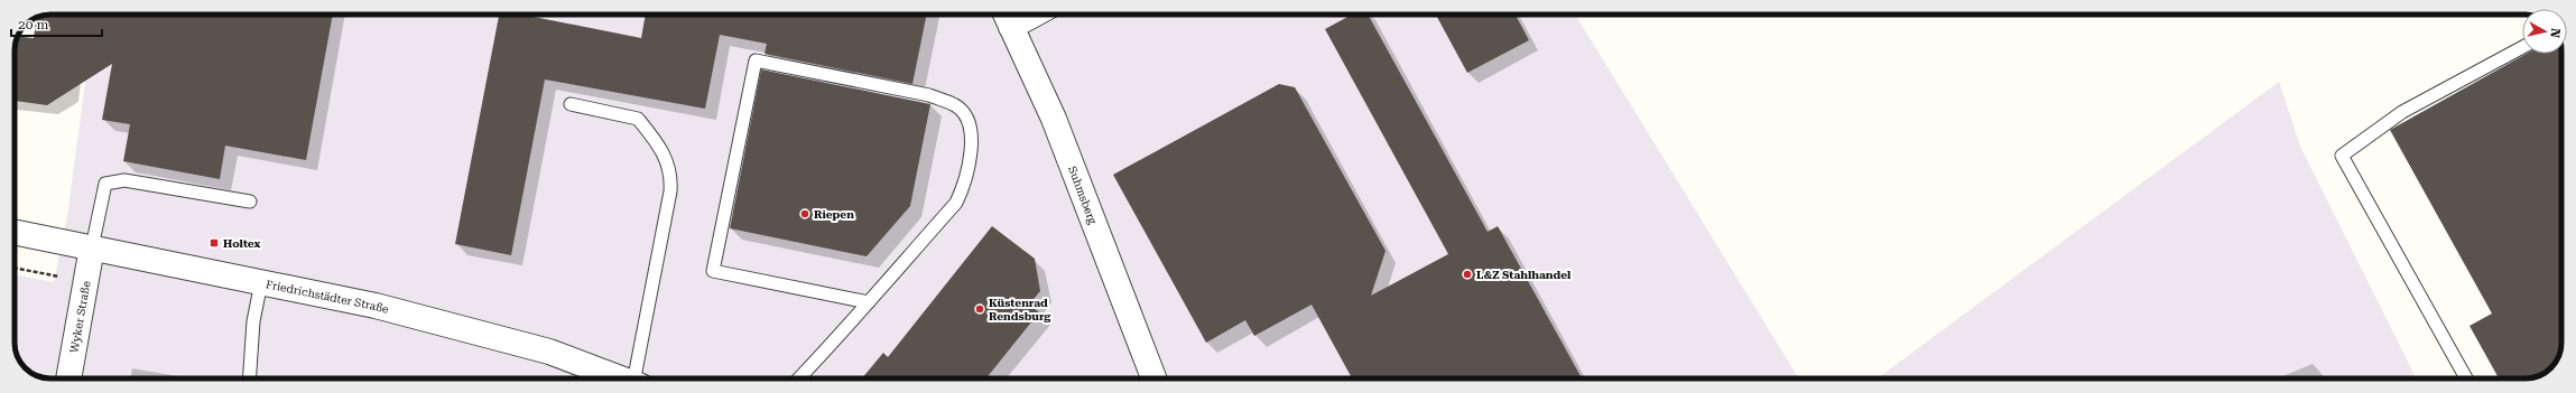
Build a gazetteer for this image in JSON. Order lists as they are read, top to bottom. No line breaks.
{"streets":{"street":["Suhmsberg","Friedrichstädter Straße","Wyker Straße"]},"crossings":[["Friedrichstädter Straße","Wyker Straße"]],"places":{"other":["Riepen","L&Z Stahlhandel","Küstenrad Rendsburg"],"transit":["Holtex"]},"scale_bar":"20 m","north":"right"}
